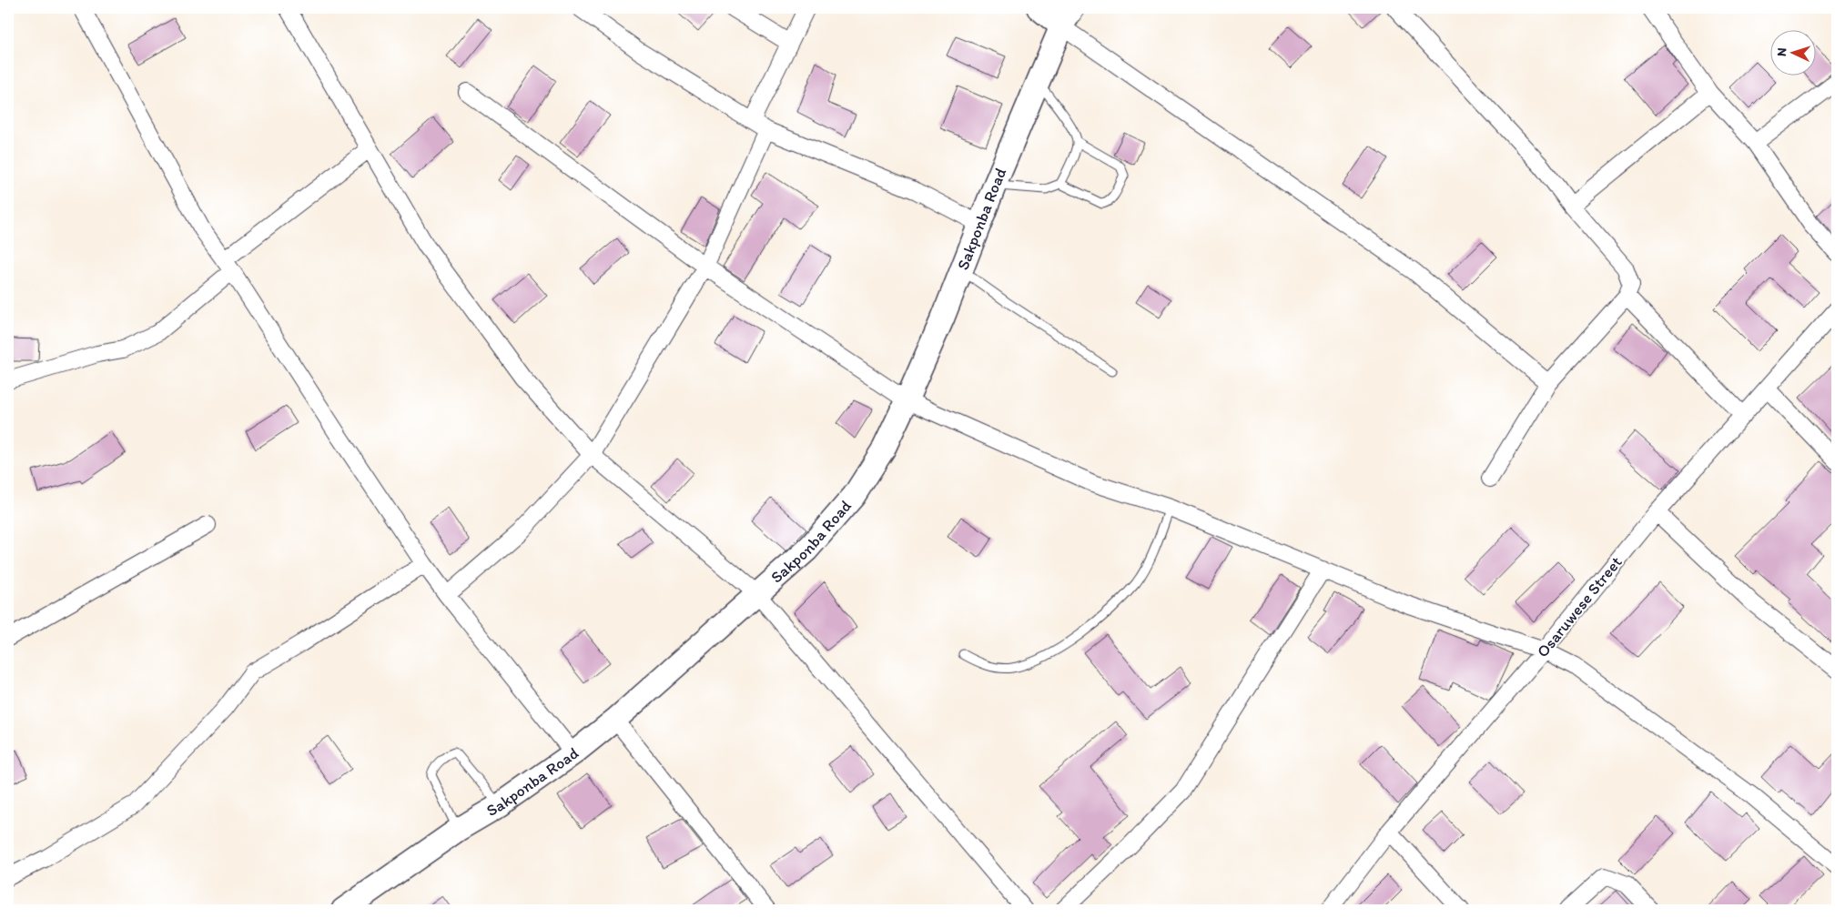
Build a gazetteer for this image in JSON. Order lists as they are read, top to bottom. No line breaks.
{"streets":{"main road":["Sakponba Road"],"street":["Osaruwese Street"]},"north":"left"}
